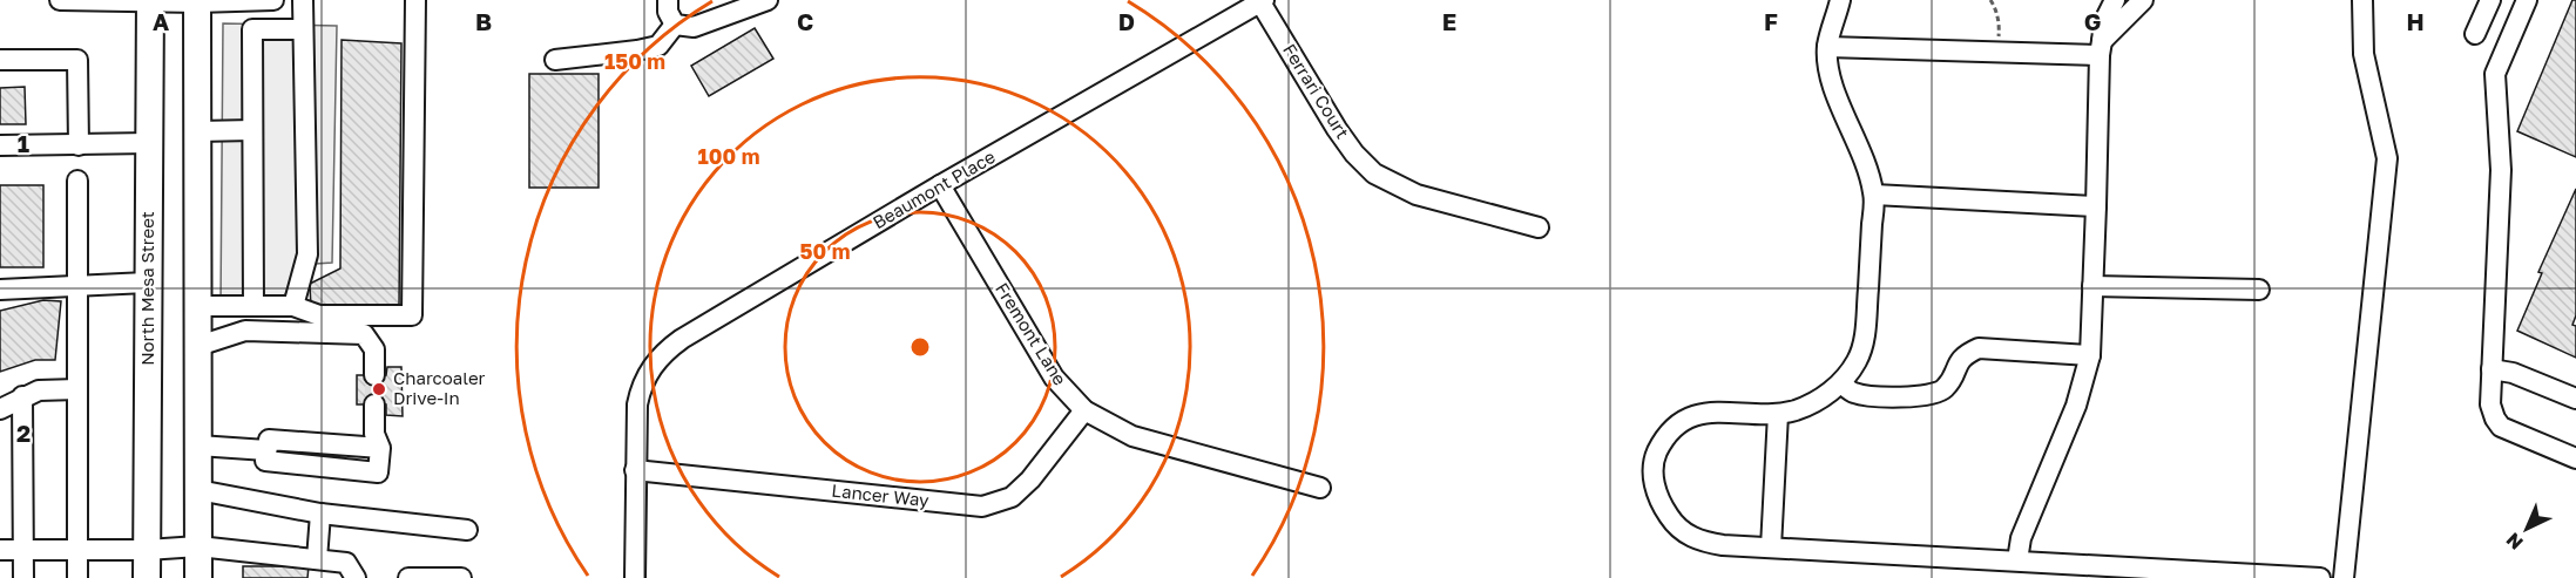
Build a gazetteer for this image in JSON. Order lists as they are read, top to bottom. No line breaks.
{"streets":{"main road":["North Mesa Street"],"street":["Ferrari Court","Beaumont Place","Fremont Lane","Lancer Way"]},"crossings":[["Ferrari Court","Beaumont Place"],["Beaumont Place","Fremont Lane"],["Beaumont Place","Lancer Way"],["Fremont Lane","Lancer Way"]],"places":["Charcoaler Drive-In"],"north":"bottom left","grid":{"columns":["A","B","C","D","E","F","G","H"],"rows":["1","2"]},"rings":["150 m","100 m","50 m"]}
